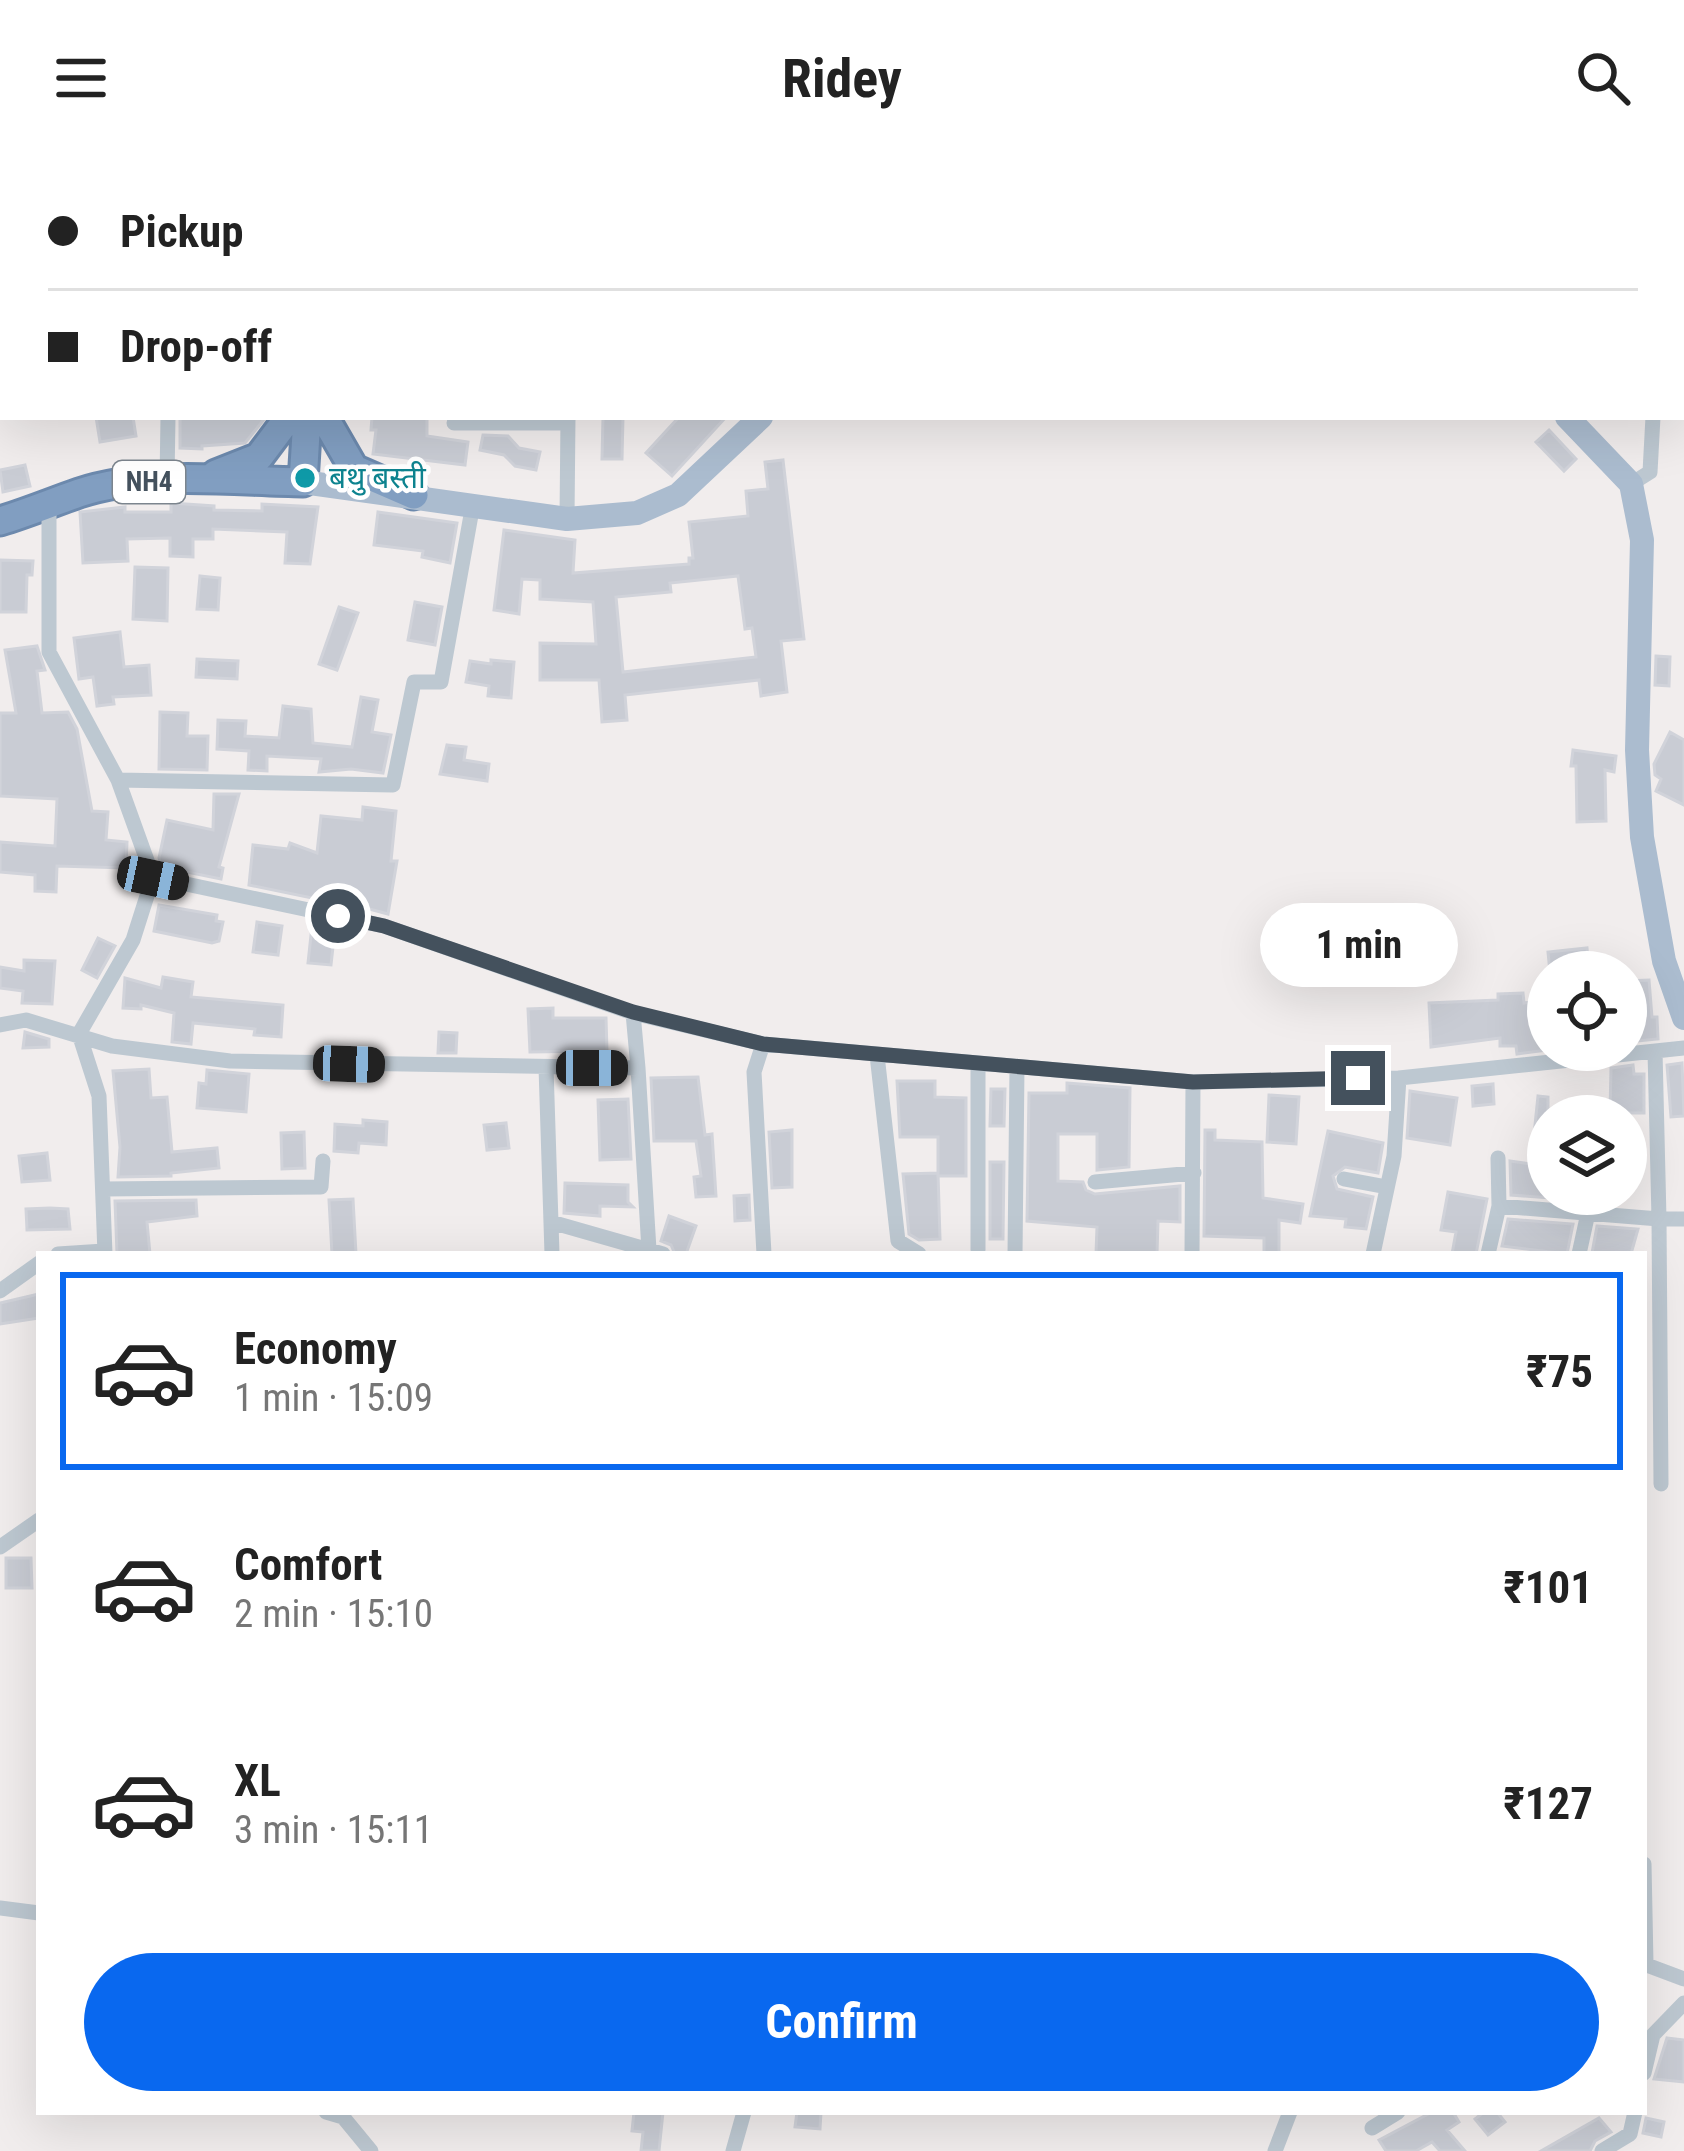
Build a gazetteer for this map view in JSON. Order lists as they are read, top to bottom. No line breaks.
{"streets":{"highway":["NH4"]},"places":["बथु बस्ती"],"page":{"header":"Ridey","banner":["Pickup","Drop-off"],"bubble":"1 min","list":[{"name":"Economy","note":"1 min · 15:09","value":"₹75"},{"name":"Comfort","note":"2 min · 15:10","value":"₹101"},{"name":"XL","note":"3 min · 15:11","value":"₹127"}],"buttons":"Confirm"}}
